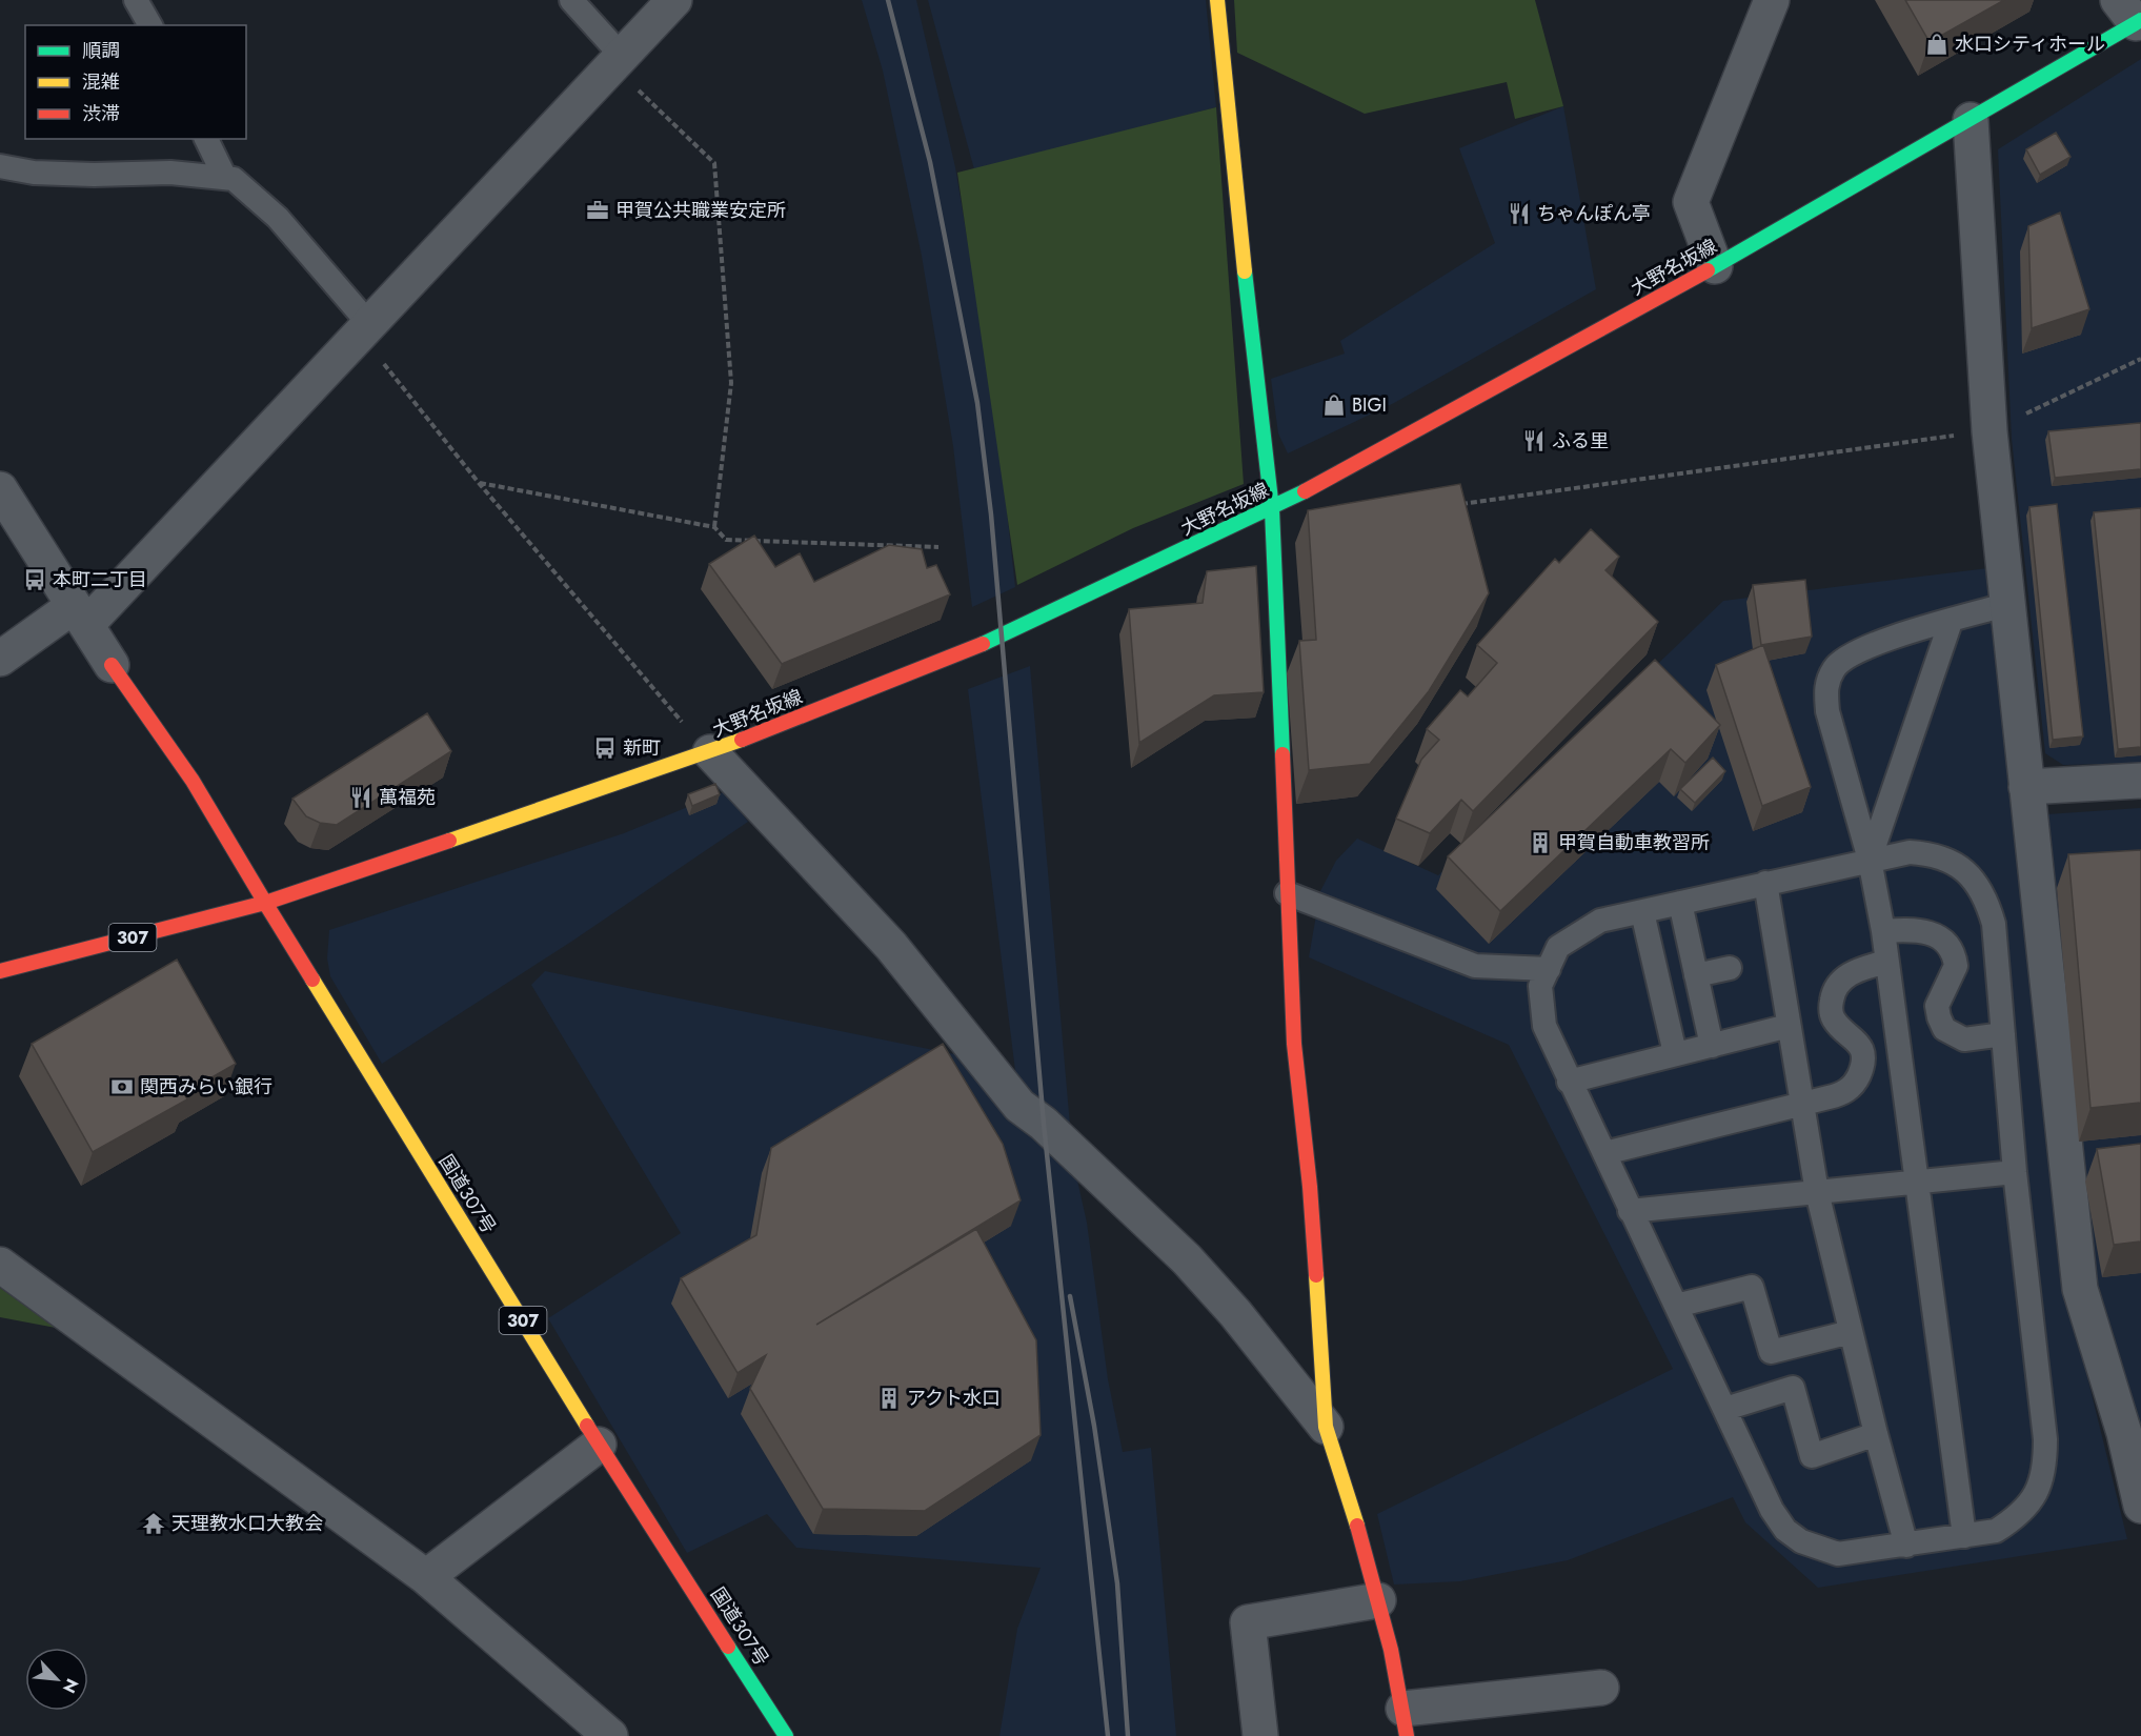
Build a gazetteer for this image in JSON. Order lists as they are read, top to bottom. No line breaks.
{"streets":{"main road":["大野名坂線","307","国道307号"]},"crossings":[["大野名坂線","307"],["大野名坂線","国道307号"],["307","国道307号"]],"places":{"shop":["水口シティホール","BIGI"],"office":["甲賀公共職業安定所"],"restaurant":["ちゃんぽん亭","ふる里","萬福苑"],"bus stop":["本町二丁目","新町"],"building":["甲賀自動車教習所","アクト水口"],"bank":["関西みらい銀行"],"temple":["天理教水口大教会"]},"legend":["順調","混雑","渋滞"],"north":"bottom right"}
